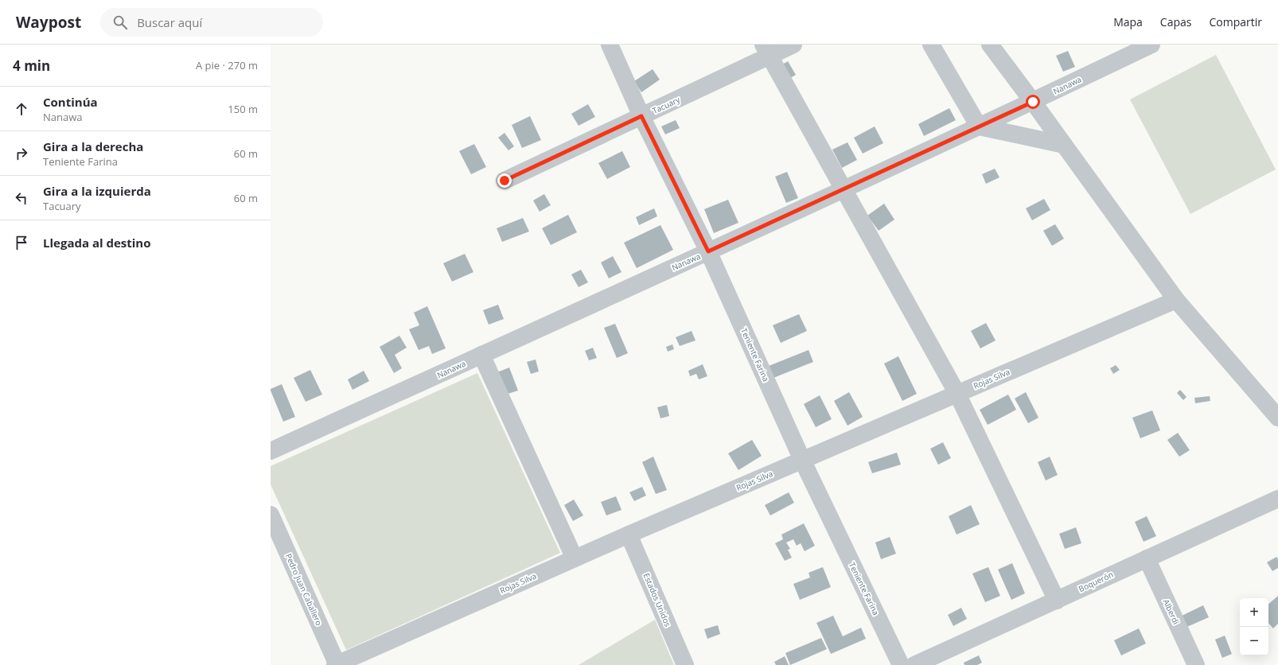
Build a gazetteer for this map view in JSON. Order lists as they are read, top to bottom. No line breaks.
{"streets":{"street":["Nanawa","Tacuary","Teniente Farina","Rojas Silva","Boquerón","Pedro Juan Caballero","Estados Unidos","Alberdi"]},"crossings":[["Nanawa","Teniente Farina"],["Tacuary","Teniente Farina"],["Teniente Farina","Rojas Silva"],["Rojas Silva","Pedro Juan Caballero"],["Rojas Silva","Estados Unidos"],["Boquerón","Alberdi"]],"page":{"header":"Waypost","search":"Buscar aquí","nav":["Mapa","Capas","Compartir"],"heading":["4 min","A pie · 270 m"],"list":[["Continúa","Nanawa","150 m"],["Gira a la derecha","Teniente Farina","60 m"],["Gira a la izquierda","Tacuary","60 m"],"Llegada al destino"],"map_buttons":["+","−"]}}
